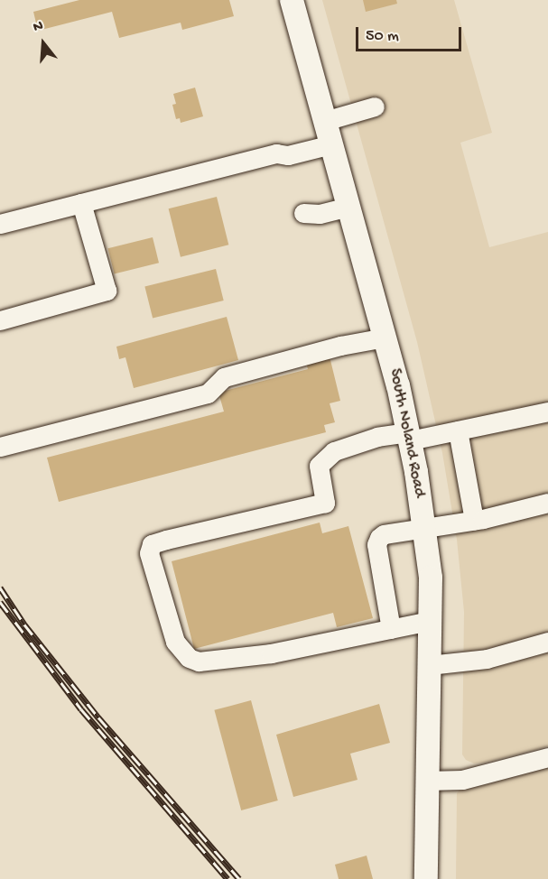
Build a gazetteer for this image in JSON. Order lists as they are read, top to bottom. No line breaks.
{"streets":{"main road":["South Noland Road"]},"scale_bar":"50 m","north":"top"}
